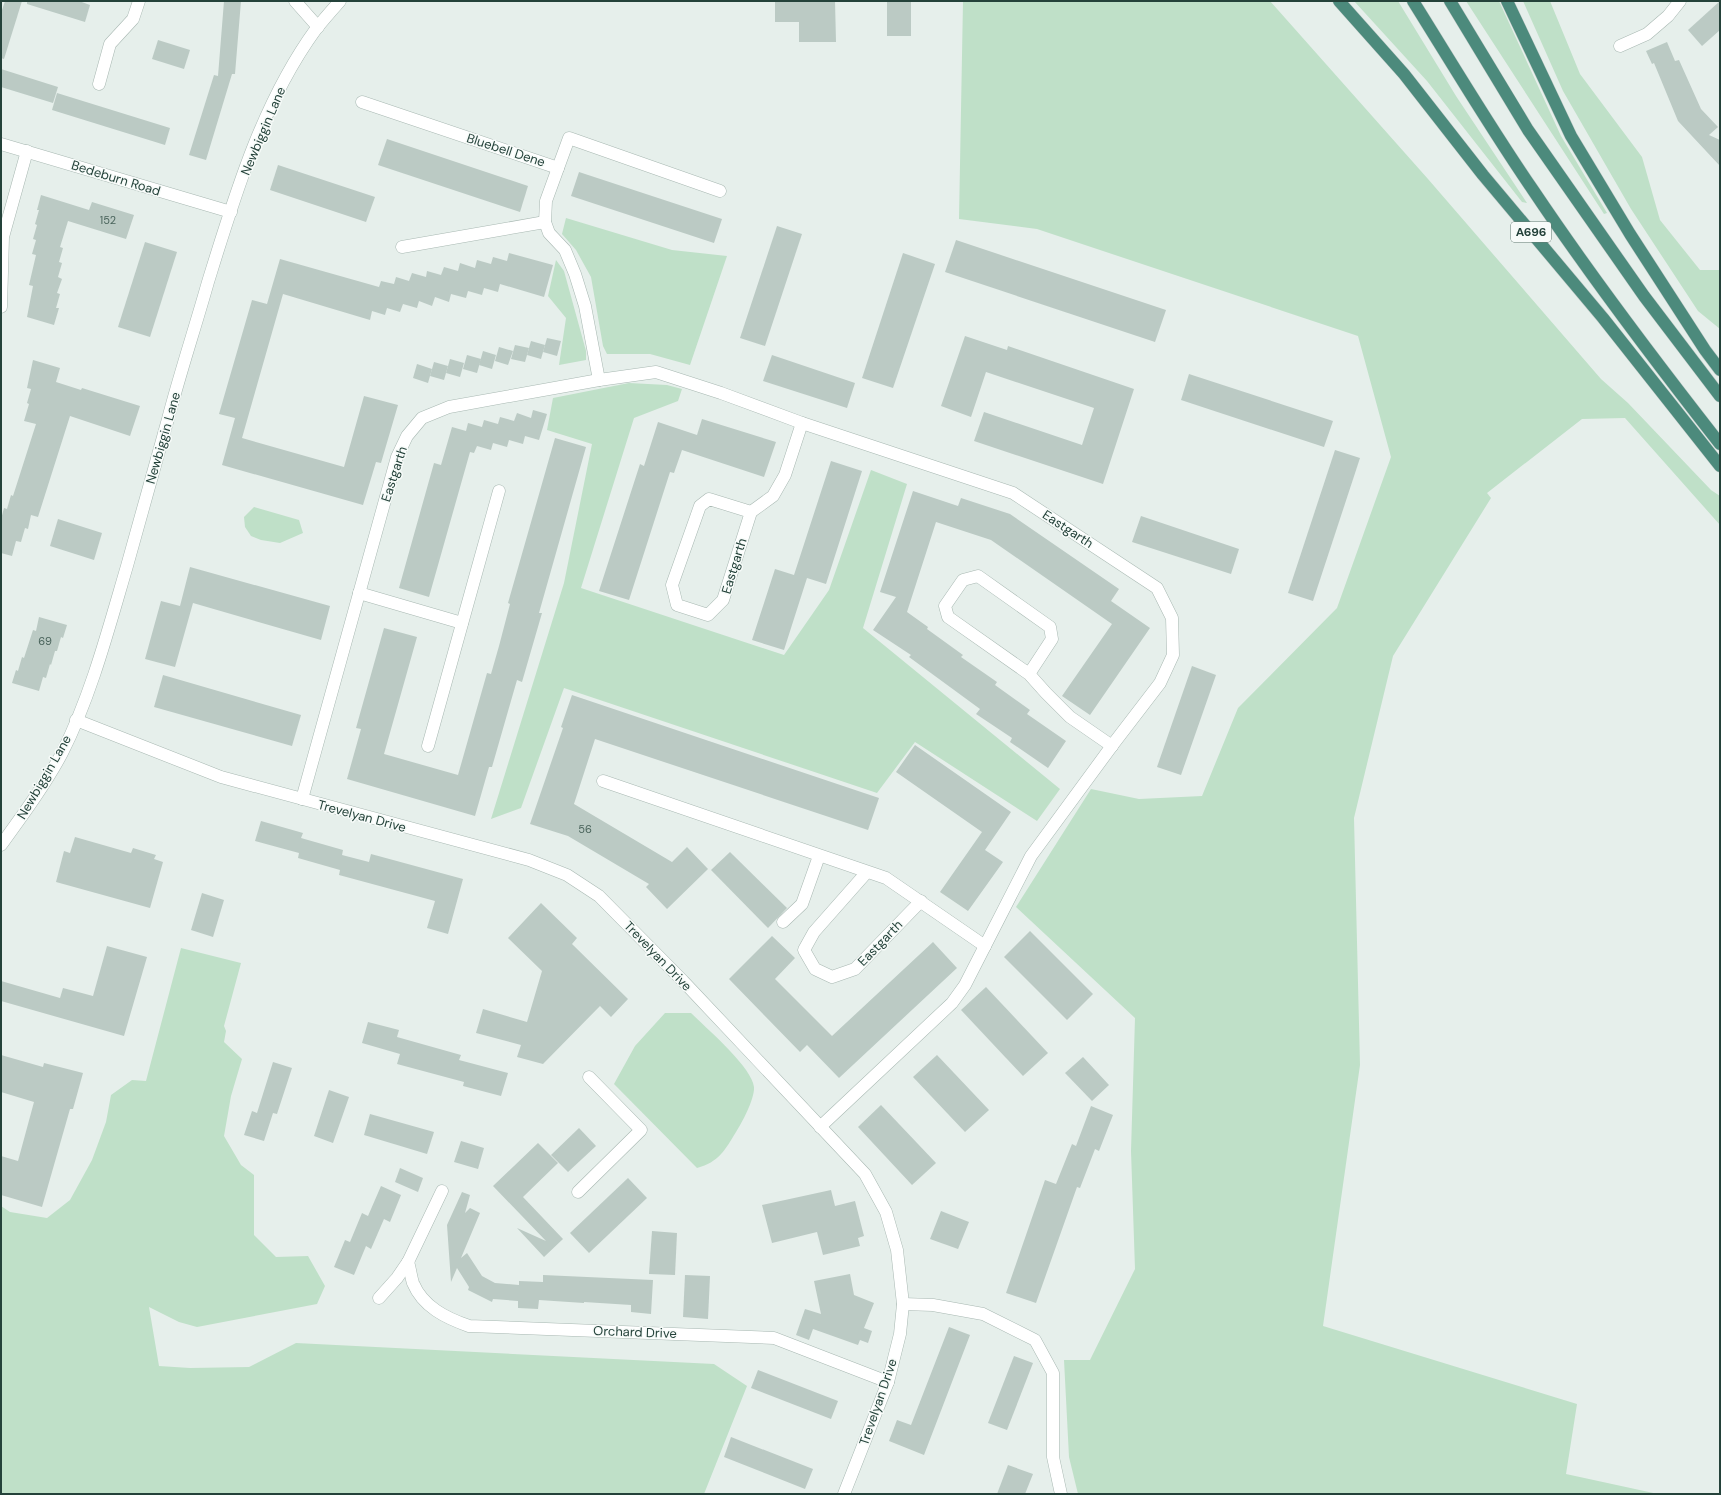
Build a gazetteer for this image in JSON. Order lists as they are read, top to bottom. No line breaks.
{"streets":{"highway":["A696"],"street":["Newbiggin Lane","Bluebell Dene","Bedeburn Road","Eastgarth","Trevelyan Drive","Orchard Drive"]},"crossings":[["Newbiggin Lane","Bedeburn Road"],["Newbiggin Lane","Trevelyan Drive"],["Eastgarth","Trevelyan Drive"],["Trevelyan Drive","Orchard Drive"]],"house_numbers":["152","69","56"]}
